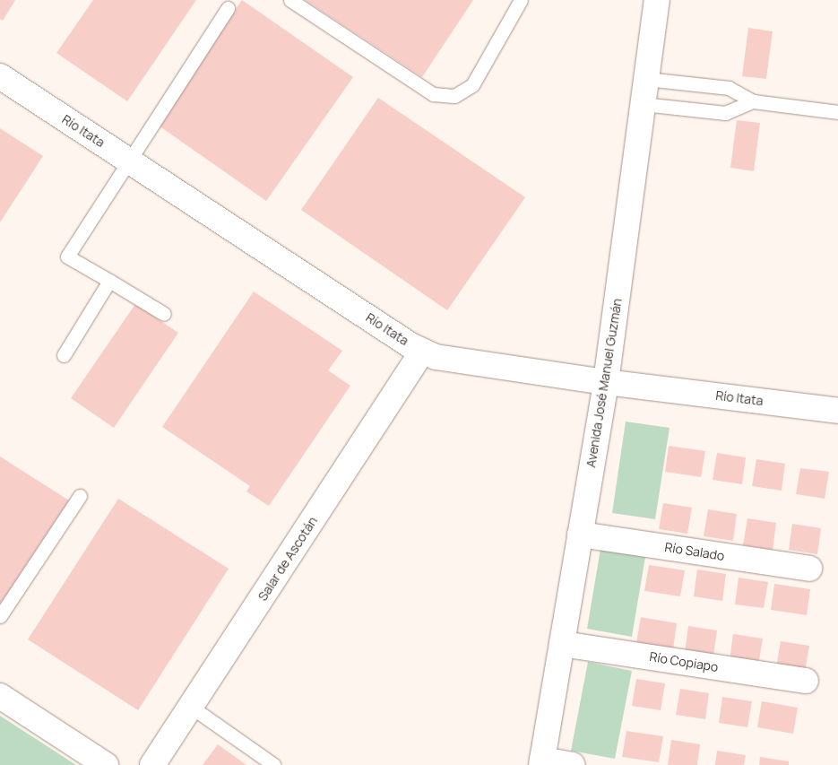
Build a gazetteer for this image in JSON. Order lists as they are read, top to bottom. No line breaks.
{"streets":{"street":["Río Itata","Avenida José Manuel Guzmán","Río Salado","Salar de Ascotán","Río Copiapo"]},"crossings":[["Río Itata","Avenida José Manuel Guzmán"],["Río Itata","Salar de Ascotán"],["Avenida José Manuel Guzmán","Río Salado"],["Avenida José Manuel Guzmán","Río Copiapo"]]}
